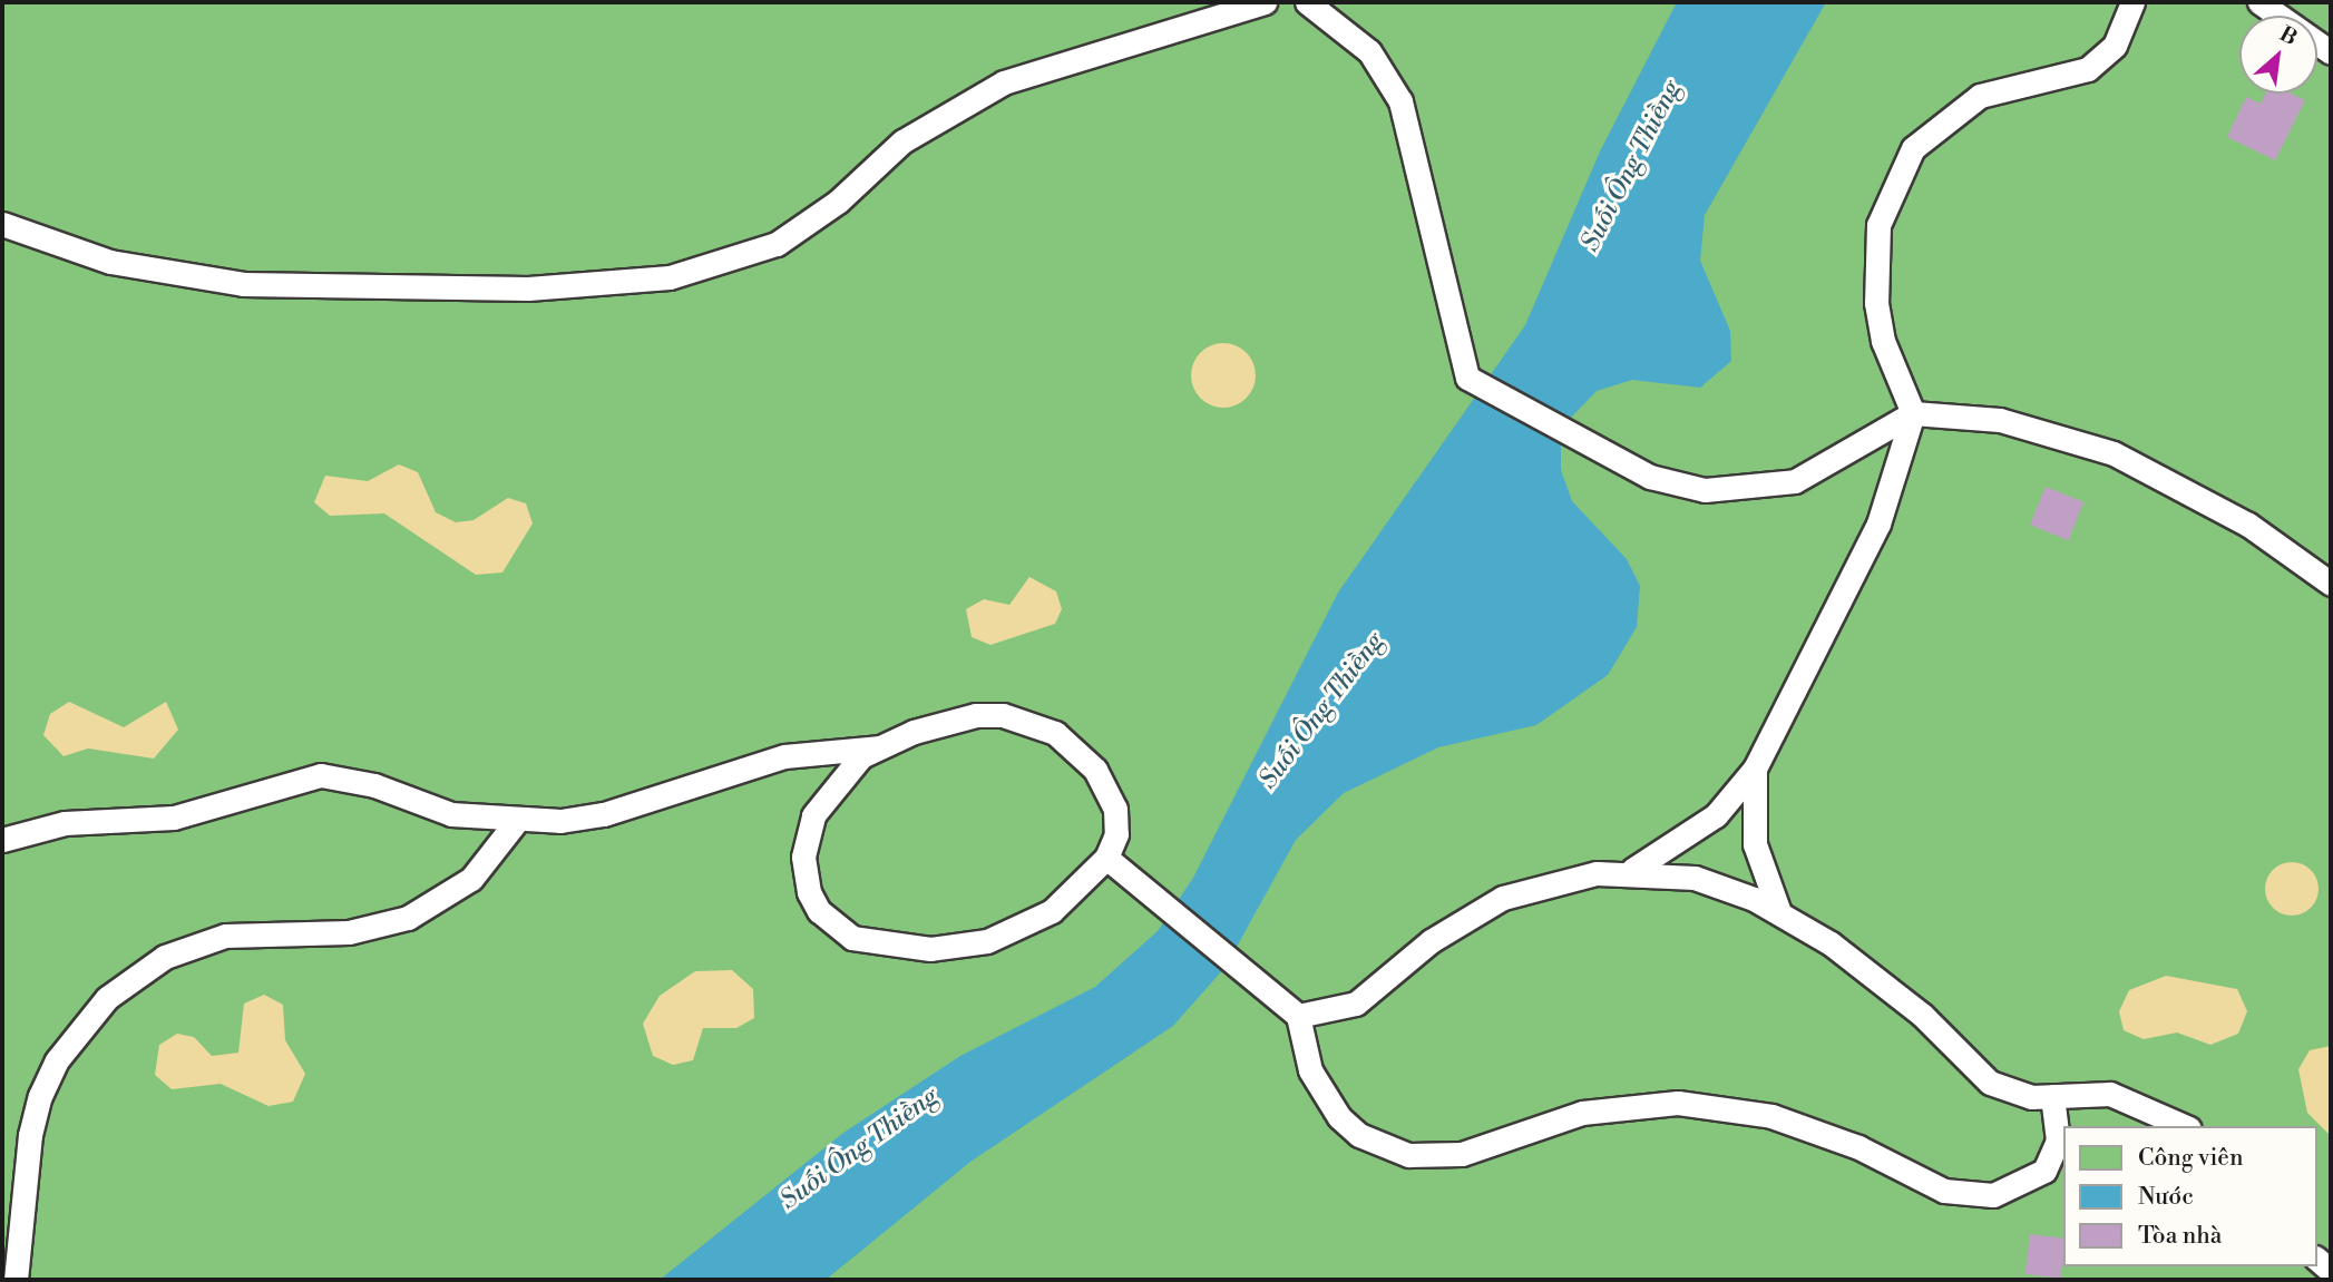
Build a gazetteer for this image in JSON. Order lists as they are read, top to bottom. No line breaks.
{"water":["Suối Ông Thiềng"],"legend":["Công viên","Nước","Tòa nhà"],"north":"top right"}
